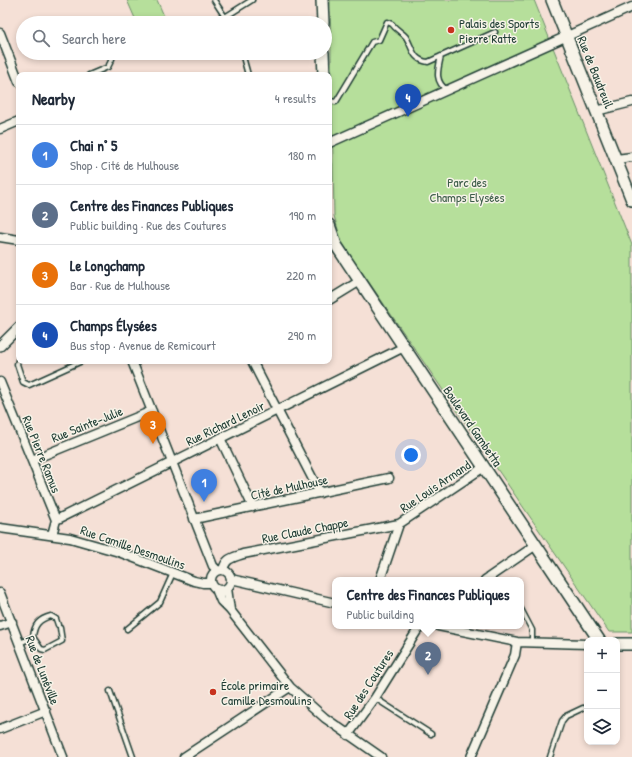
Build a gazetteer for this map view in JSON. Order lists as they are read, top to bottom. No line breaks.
{"streets":{"main road":["Rue de Baudreuil","Boulevard Gambetta"],"street":["Rue Richard Lenoir","Rue Sainte-Julie","Rue Pierre Ramus","Rue Louis Armand","Cité de Mulhouse","Rue Claude Chappe","Rue Camille Desmoulins","Rue de Lunéville","Rue des Coutures"]},"crossings":[["Rue Richard Lenoir","Boulevard Gambetta"],["Rue Richard Lenoir","Rue Pierre Ramus"],["Rue Sainte-Julie","Rue Pierre Ramus"],["Boulevard Gambetta","Rue Louis Armand"],["Rue Louis Armand","Rue Claude Chappe"],["Rue Claude Chappe","Rue Camille Desmoulins"]],"parks":["Parc des Champs Elysées"],"places":["Palais des Sports Pierre Ratte","École primaire Camille Desmoulins"],"page":{"search":"Search here","heading":["Nearby","4 results"],"pins":["4","3","1","2"],"list":[{"mark":"1","name":"Chai n° 5","note":"Shop · Cité de Mulhouse","value":"180 m"},{"mark":"2","name":"Centre des Finances Publiques","note":"Public building · Rue des Coutures","value":"190 m"},{"mark":"3","name":"Le Longchamp","note":"Bar · Rue de Mulhouse","value":"220 m"},{"mark":"4","name":"Champs Élysées","note":"Bus stop · Avenue de Remicourt","value":"290 m"}],"popup":["Centre des Finances Publiques","Public building"],"map_buttons":["+","−"]}}
